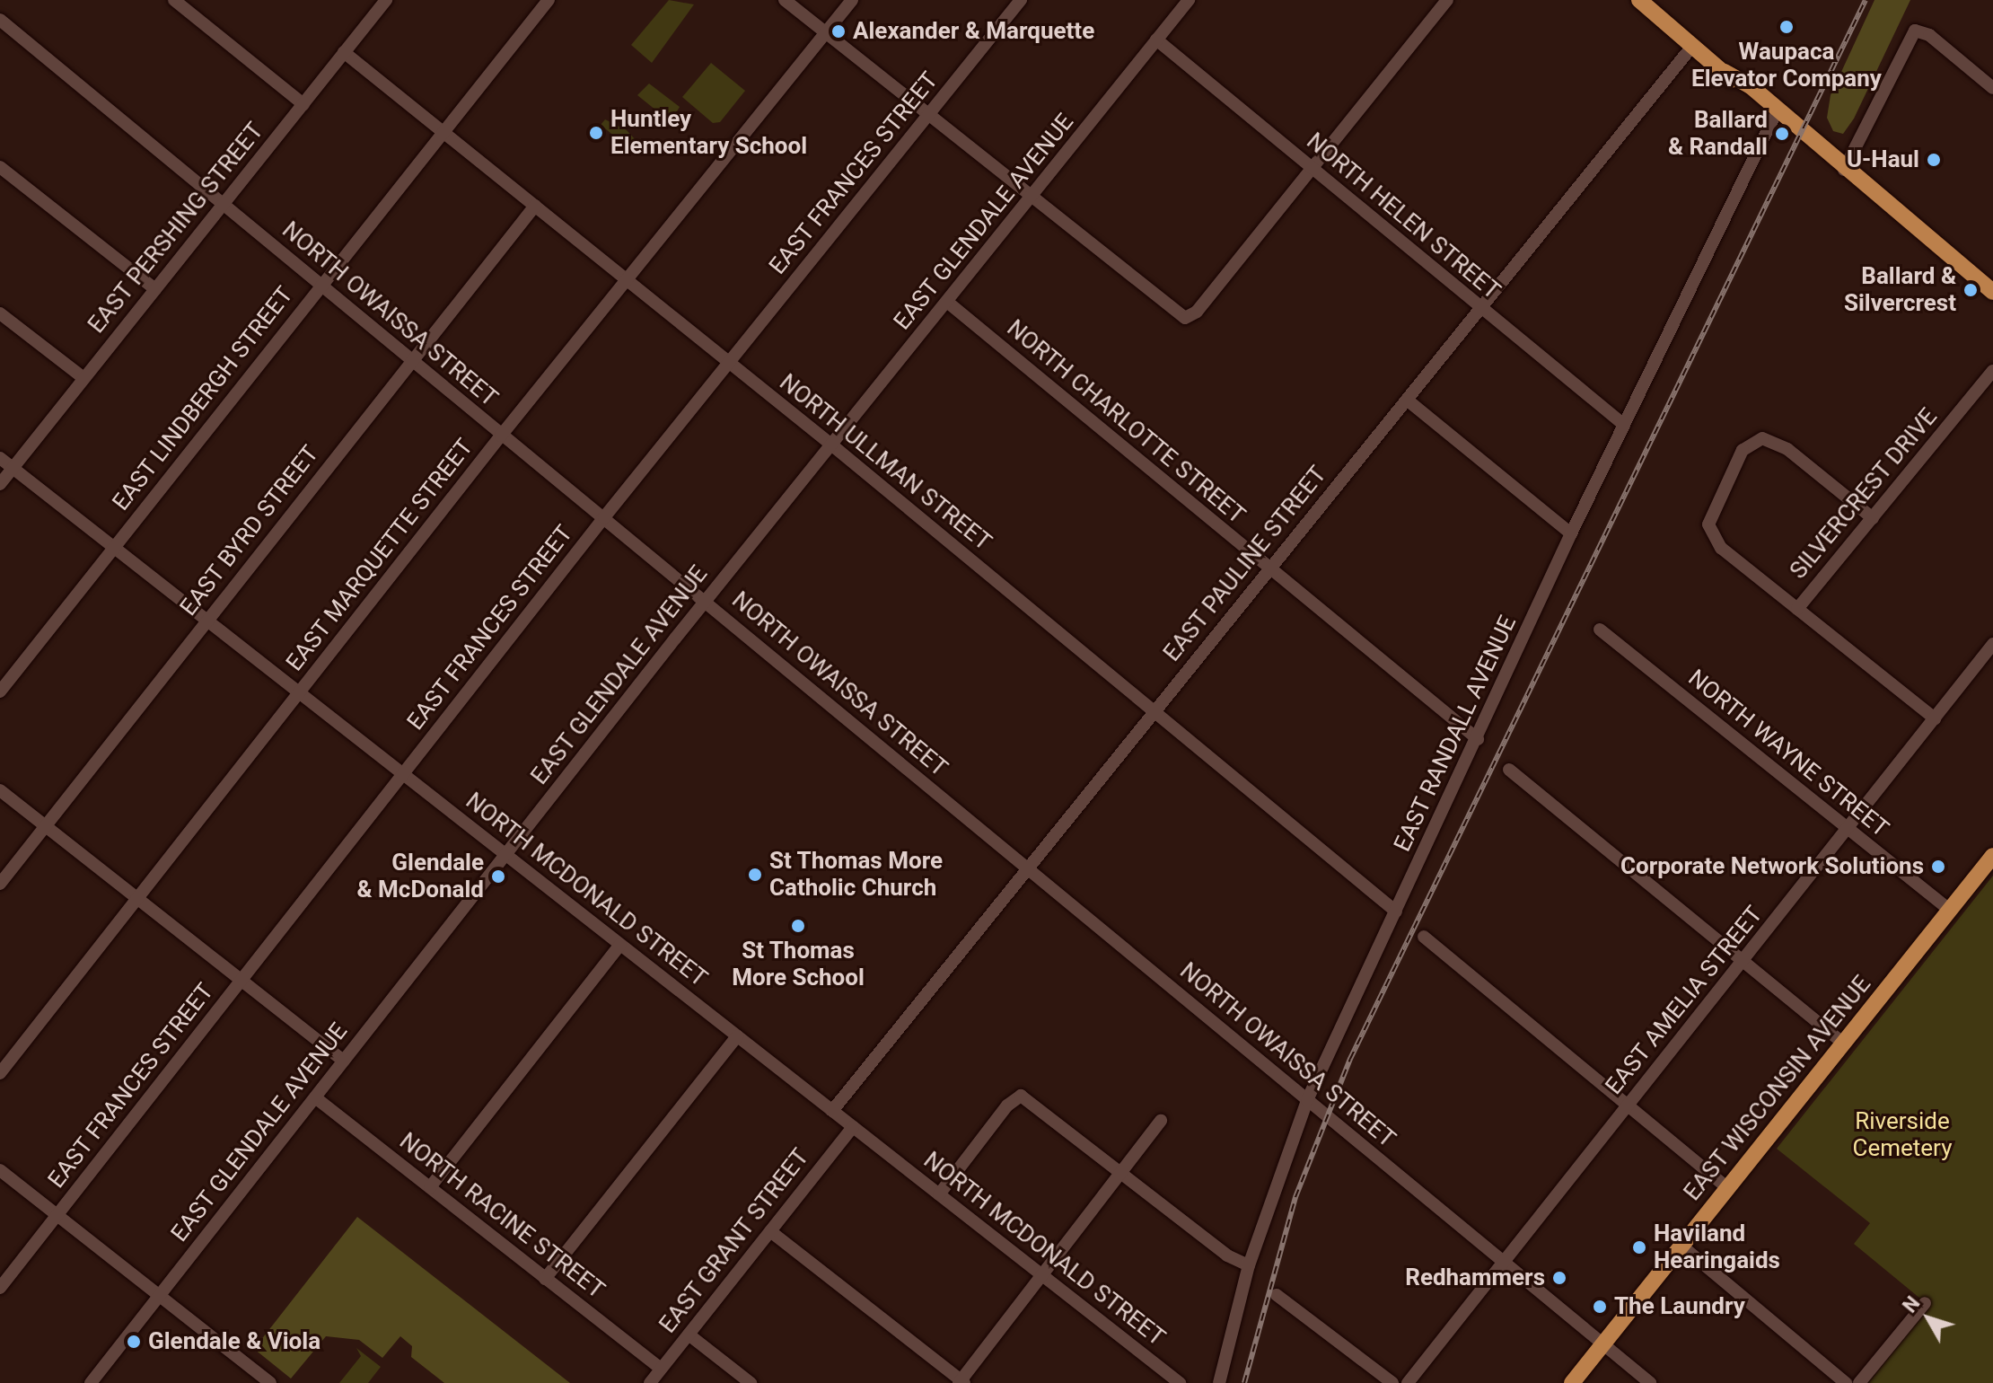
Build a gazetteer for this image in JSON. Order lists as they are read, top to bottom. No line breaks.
{"streets":{"main road":["EAST WISCONSIN AVENUE"],"street":["EAST FRANCES STREET","NORTH HELEN STREET","EAST GLENDALE AVENUE","EAST PERSHING STREET","NORTH OWAISSA STREET","EAST LINDBERGH STREET","NORTH CHARLOTTE STREET","NORTH ULLMAN STREET","SILVERCREST DRIVE","EAST BYRD STREET","EAST MARQUETTE STREET","EAST PAULINE STREET","EAST RANDALL AVENUE","NORTH WAYNE STREET","NORTH MCDONALD STREET","EAST AMELIA STREET","NORTH RACINE STREET","EAST GRANT STREET"]},"crossings":[["EAST FRANCES STREET","NORTH OWAISSA STREET"],["EAST FRANCES STREET","NORTH ULLMAN STREET"],["EAST FRANCES STREET","NORTH MCDONALD STREET"],["NORTH HELEN STREET","EAST GLENDALE AVENUE"],["NORTH HELEN STREET","EAST PAULINE STREET"],["NORTH HELEN STREET","EAST RANDALL AVENUE"],["EAST GLENDALE AVENUE","NORTH OWAISSA STREET"],["EAST GLENDALE AVENUE","NORTH CHARLOTTE STREET"],["EAST GLENDALE AVENUE","NORTH ULLMAN STREET"],["EAST GLENDALE AVENUE","NORTH MCDONALD STREET"],["EAST GLENDALE AVENUE","NORTH RACINE STREET"],["EAST PERSHING STREET","NORTH OWAISSA STREET"],["EAST PERSHING STREET","NORTH ULLMAN STREET"],["EAST PERSHING STREET","NORTH MCDONALD STREET"],["NORTH OWAISSA STREET","EAST LINDBERGH STREET"],["NORTH OWAISSA STREET","EAST BYRD STREET"],["NORTH OWAISSA STREET","EAST MARQUETTE STREET"],["NORTH OWAISSA STREET","EAST PAULINE STREET"],["NORTH OWAISSA STREET","EAST RANDALL AVENUE"],["NORTH OWAISSA STREET","EAST AMELIA STREET"],["NORTH OWAISSA STREET","EAST WISCONSIN AVENUE"],["EAST LINDBERGH STREET","NORTH ULLMAN STREET"],["EAST LINDBERGH STREET","NORTH MCDONALD STREET"],["NORTH CHARLOTTE STREET","EAST PAULINE STREET"],["NORTH CHARLOTTE STREET","EAST RANDALL AVENUE"],["NORTH ULLMAN STREET","EAST BYRD STREET"],["NORTH ULLMAN STREET","EAST MARQUETTE STREET"],["NORTH ULLMAN STREET","EAST PAULINE STREET"],["NORTH ULLMAN STREET","EAST RANDALL AVENUE"],["SILVERCREST DRIVE","EAST AMELIA STREET"],["EAST BYRD STREET","NORTH MCDONALD STREET"],["EAST MARQUETTE STREET","NORTH MCDONALD STREET"],["EAST PAULINE STREET","NORTH MCDONALD STREET"],["NORTH WAYNE STREET","EAST AMELIA STREET"],["NORTH WAYNE STREET","EAST WISCONSIN AVENUE"],["NORTH MCDONALD STREET","EAST GRANT STREET"],["NORTH RACINE STREET","EAST GRANT STREET"]],"parks":["Riverside Cemetery"],"places":["Waupaca Elevator Company","Alexander & Marquette","Huntley Elementary School","Ballard & Randall","U-Haul","Ballard & Silvercrest","Corporate Network Solutions","St Thomas More Catholic Church","Glendale & McDonald","St Thomas More School","Haviland Hearingaids","Redhammers","The Laundry","Glendale & Viola"],"north":"top left"}
